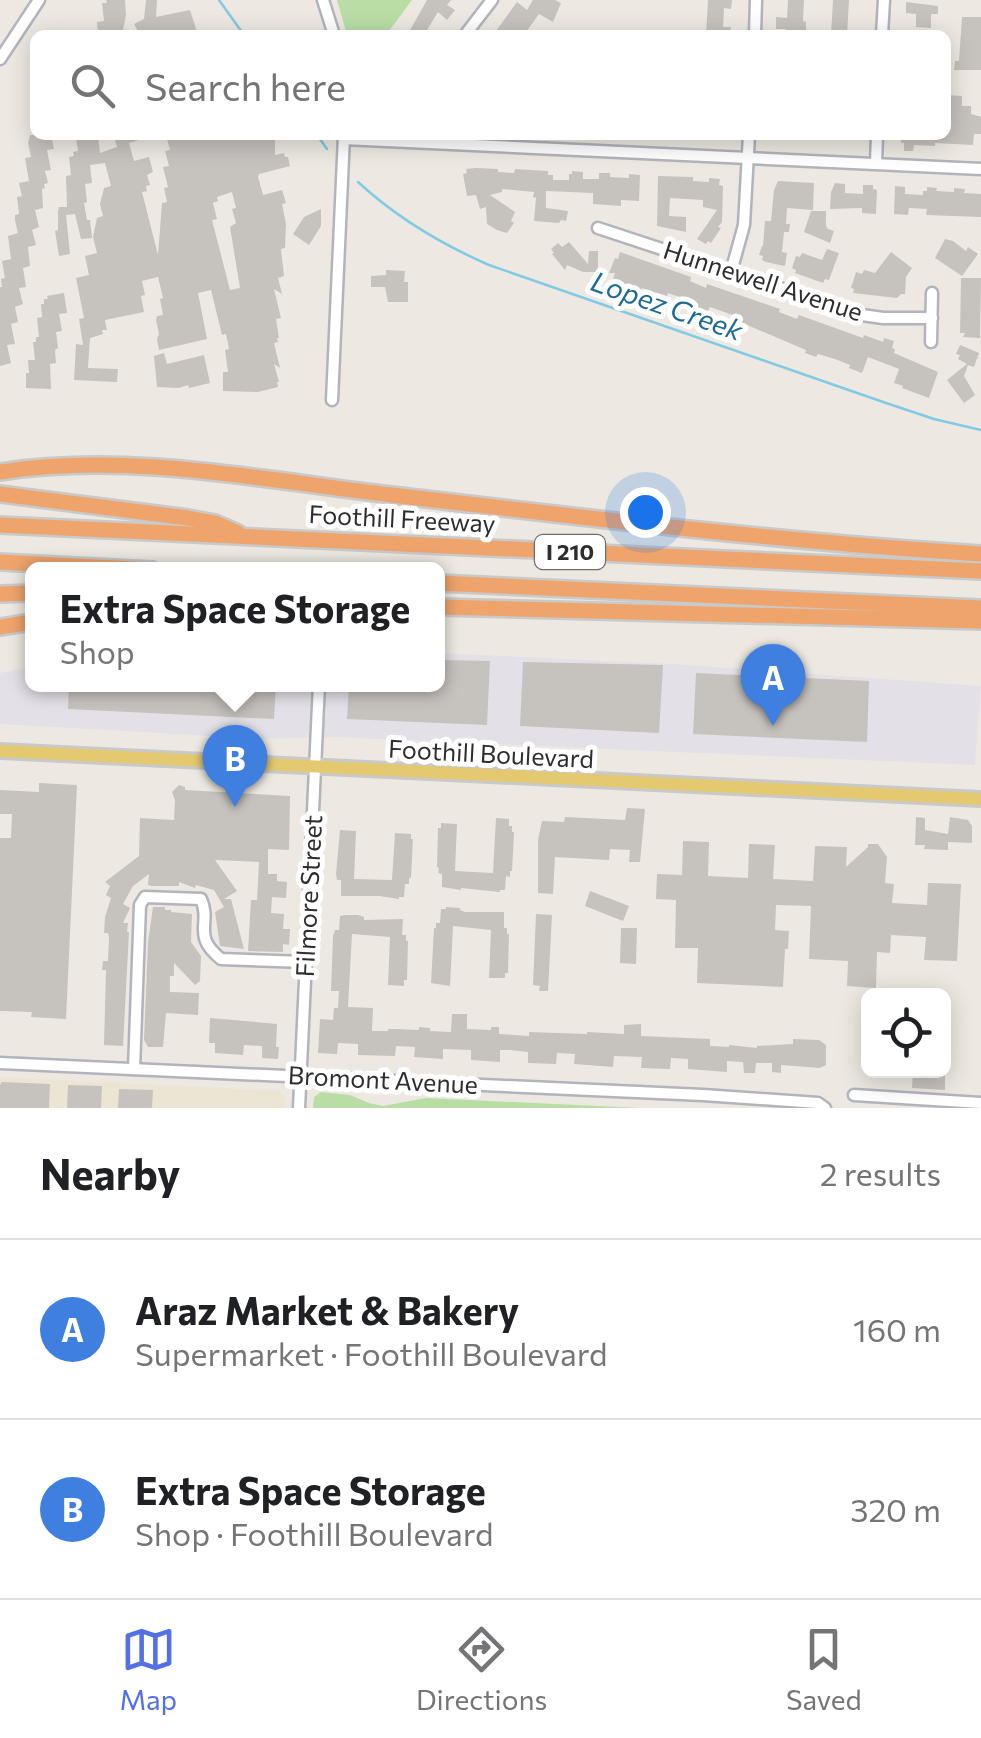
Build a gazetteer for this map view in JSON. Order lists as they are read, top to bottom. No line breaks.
{"streets":{"highway":["Foothill Freeway","I 210"],"main road":["Foothill Boulevard"],"street":["Hunnewell Avenue","Filmore Street","Bromont Avenue"]},"crossings":[["Foothill Boulevard","Filmore Street"],["Filmore Street","Bromont Avenue"]],"water":["Lopez Creek"],"page":{"search":"Search here","popup":["Extra Space Storage","Shop"],"pins":["A","B"],"heading":["Nearby","2 results"],"list":[{"mark":"A","name":"Araz Market & Bakery","note":"Supermarket · Foothill Boulevard","value":"160 m"},{"mark":"B","name":"Extra Space Storage","note":"Shop · Foothill Boulevard","value":"320 m"}],"nav":["Map","Directions","Saved"]}}
